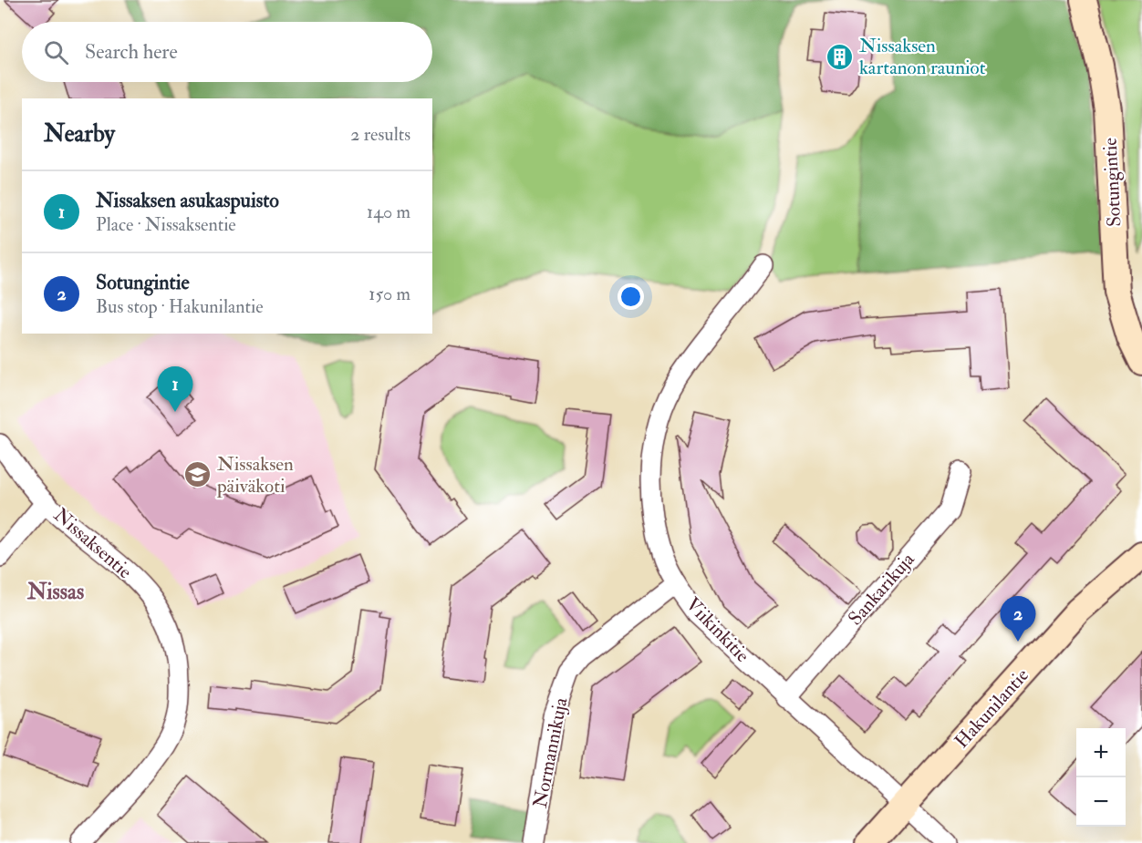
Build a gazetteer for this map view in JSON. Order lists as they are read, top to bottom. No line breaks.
{"streets":{"street":["Sotungintie","Nissaksentie","Sankarikuja","Viikinkitie","Hakunilantie","Normannikuja"]},"crossings":[["Sankarikuja","Viikinkitie"],["Viikinkitie","Hakunilantie"],["Viikinkitie","Normannikuja"]],"districts":["Nissas"],"places":{"building":["Nissaksen kartanon rauniot"],"school or university":["Nissaksen päiväkoti"]},"page":{"search":"Search here","heading":["Nearby","2 results"],"list":[{"mark":"1","name":"Nissaksen asukaspuisto","note":"Place · Nissaksentie","value":"140 m"},{"mark":"2","name":"Sotungintie","note":"Bus stop · Hakunilantie","value":"150 m"}],"pins":["1","2"],"map_buttons":["+","−"]}}
